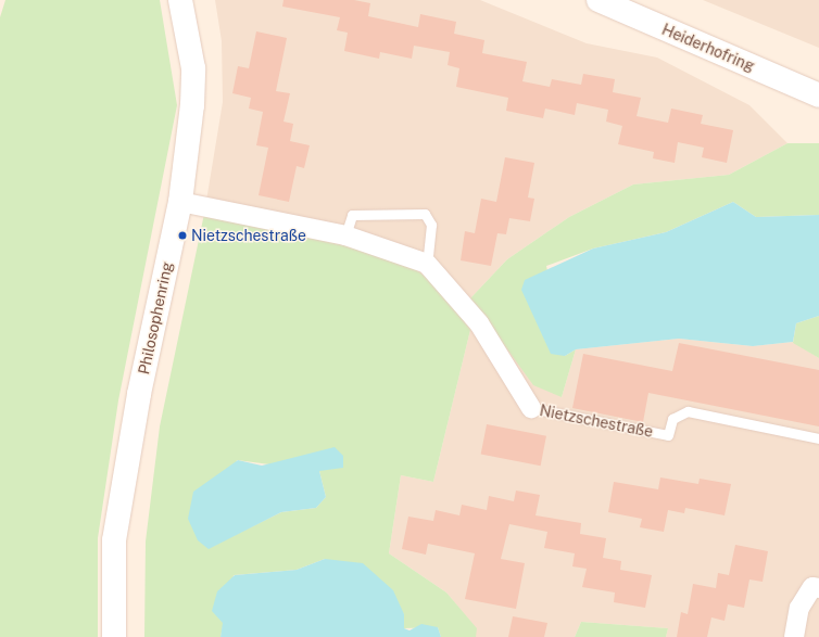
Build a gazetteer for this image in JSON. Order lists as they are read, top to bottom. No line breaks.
{"streets":{"street":["Heiderhofring","Philosophenring","Nietzschestraße"]},"crossings":[["Philosophenring","Nietzschestraße"]],"places":["Nietzschestraße"]}
